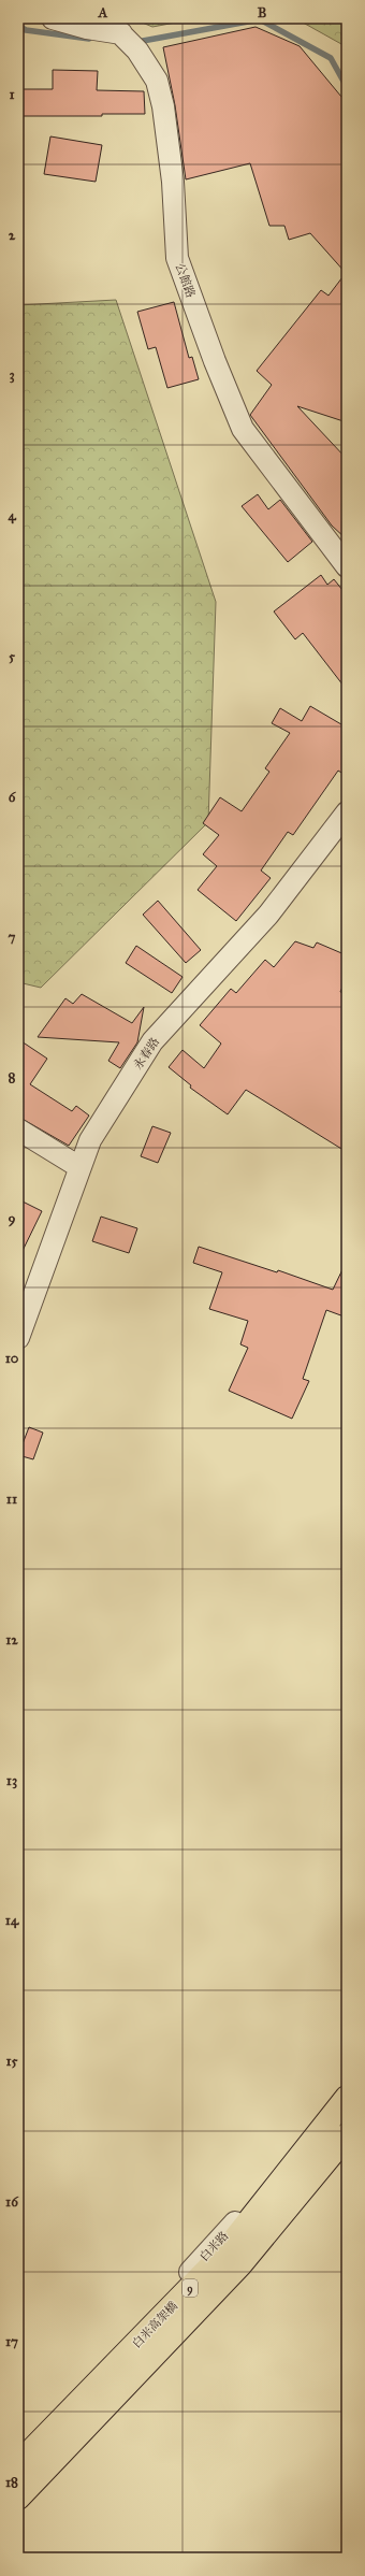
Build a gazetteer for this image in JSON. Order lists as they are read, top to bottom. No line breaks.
{"streets":{"main road":["9","白米高架橋"],"street":["公館路","永春路","白米路"]},"grid":{"columns":["A","B"],"rows":["1","2","3","4","5","6","7","8","9","10","11","12","13","14","15","16","17","18"]}}
